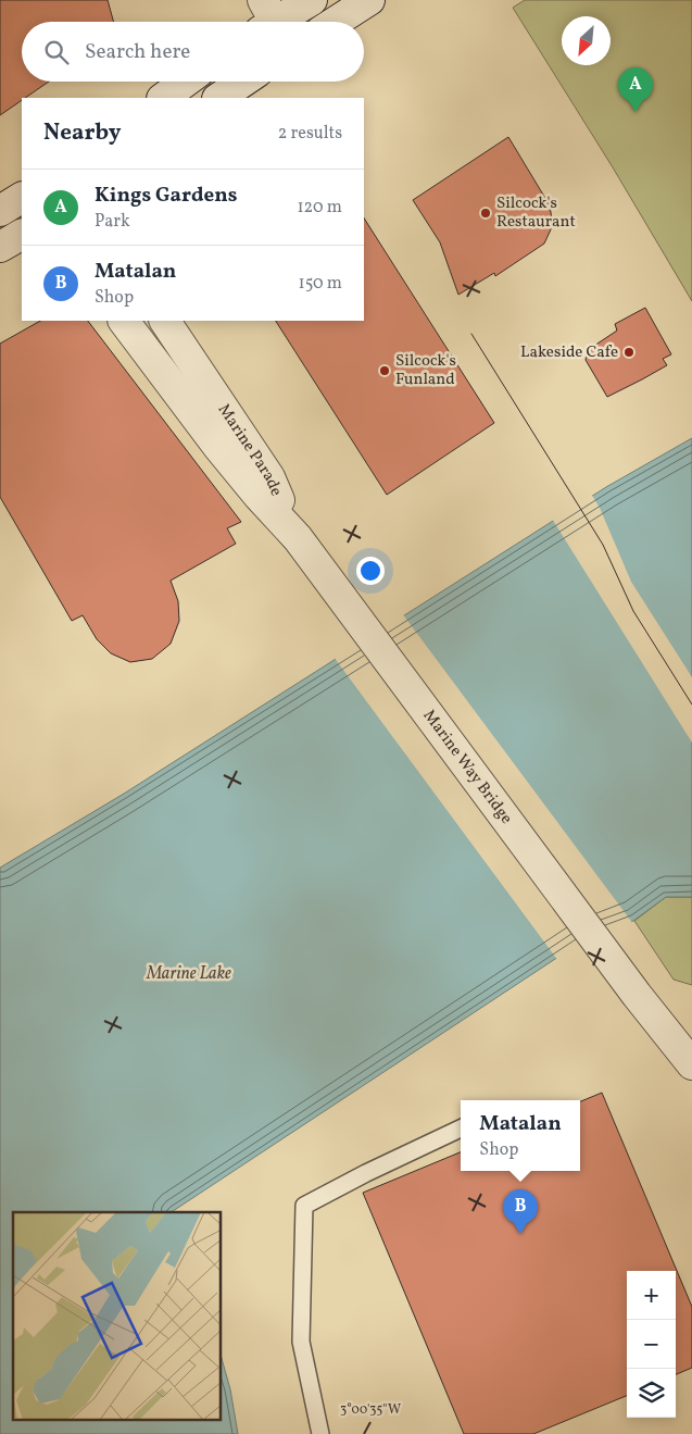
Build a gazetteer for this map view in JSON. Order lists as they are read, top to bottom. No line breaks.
{"streets":{"street":["Marine Parade","Marine Way Bridge"]},"crossings":[["Marine Parade","Marine Way Bridge"]],"water":["Marine Lake"],"places":["Silcock's Restaurant","Lakeside Cafe","Silcock's Funland"],"north":"bottom left","page":{"search":"Search here","pins":["A","B"],"heading":["Nearby","2 results"],"list":[{"mark":"A","name":"Kings Gardens","note":"Park","value":"120 m"},{"mark":"B","name":"Matalan","note":"Shop","value":"150 m"}],"popup":["Matalan","Shop"],"map_buttons":["+","−"]},"coordinates":["3°00'35\"W"]}
